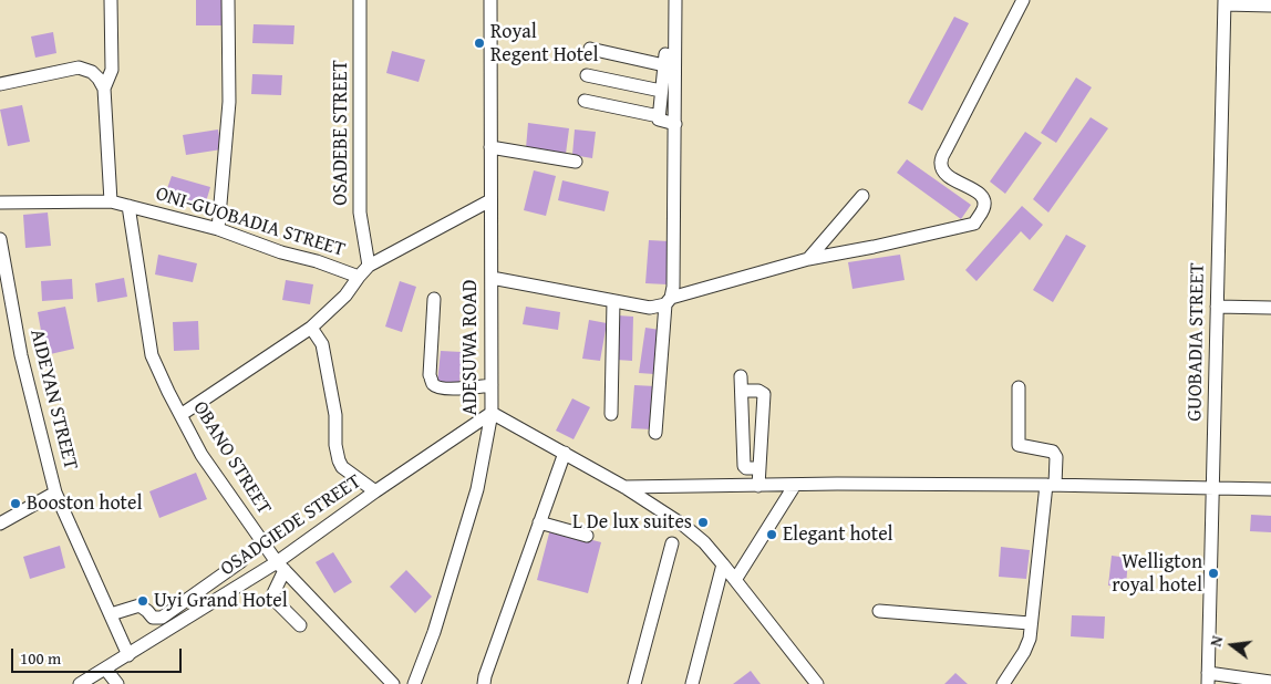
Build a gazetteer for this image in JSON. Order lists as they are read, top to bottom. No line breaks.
{"streets":{"street":["OSADEBE STREET","ONI-GUOBADIA STREET","GUOBADIA STREET","ADESUWA ROAD","AIDEYAN STREET","OBANO STREET","OSADGIEDE STREET"]},"crossings":[["OSADEBE STREET","ONI-GUOBADIA STREET"],["ONI-GUOBADIA STREET","ADESUWA ROAD"],["ONI-GUOBADIA STREET","OBANO STREET"],["ADESUWA ROAD","OSADGIEDE STREET"],["AIDEYAN STREET","OSADGIEDE STREET"],["OBANO STREET","OSADGIEDE STREET"]],"places":["Royal Regent Hotel","Booston hotel","L De lux suites","Elegant hotel","Welligton royal hotel","Uyi Grand Hotel"],"scale_bar":"100 m","north":"left"}
